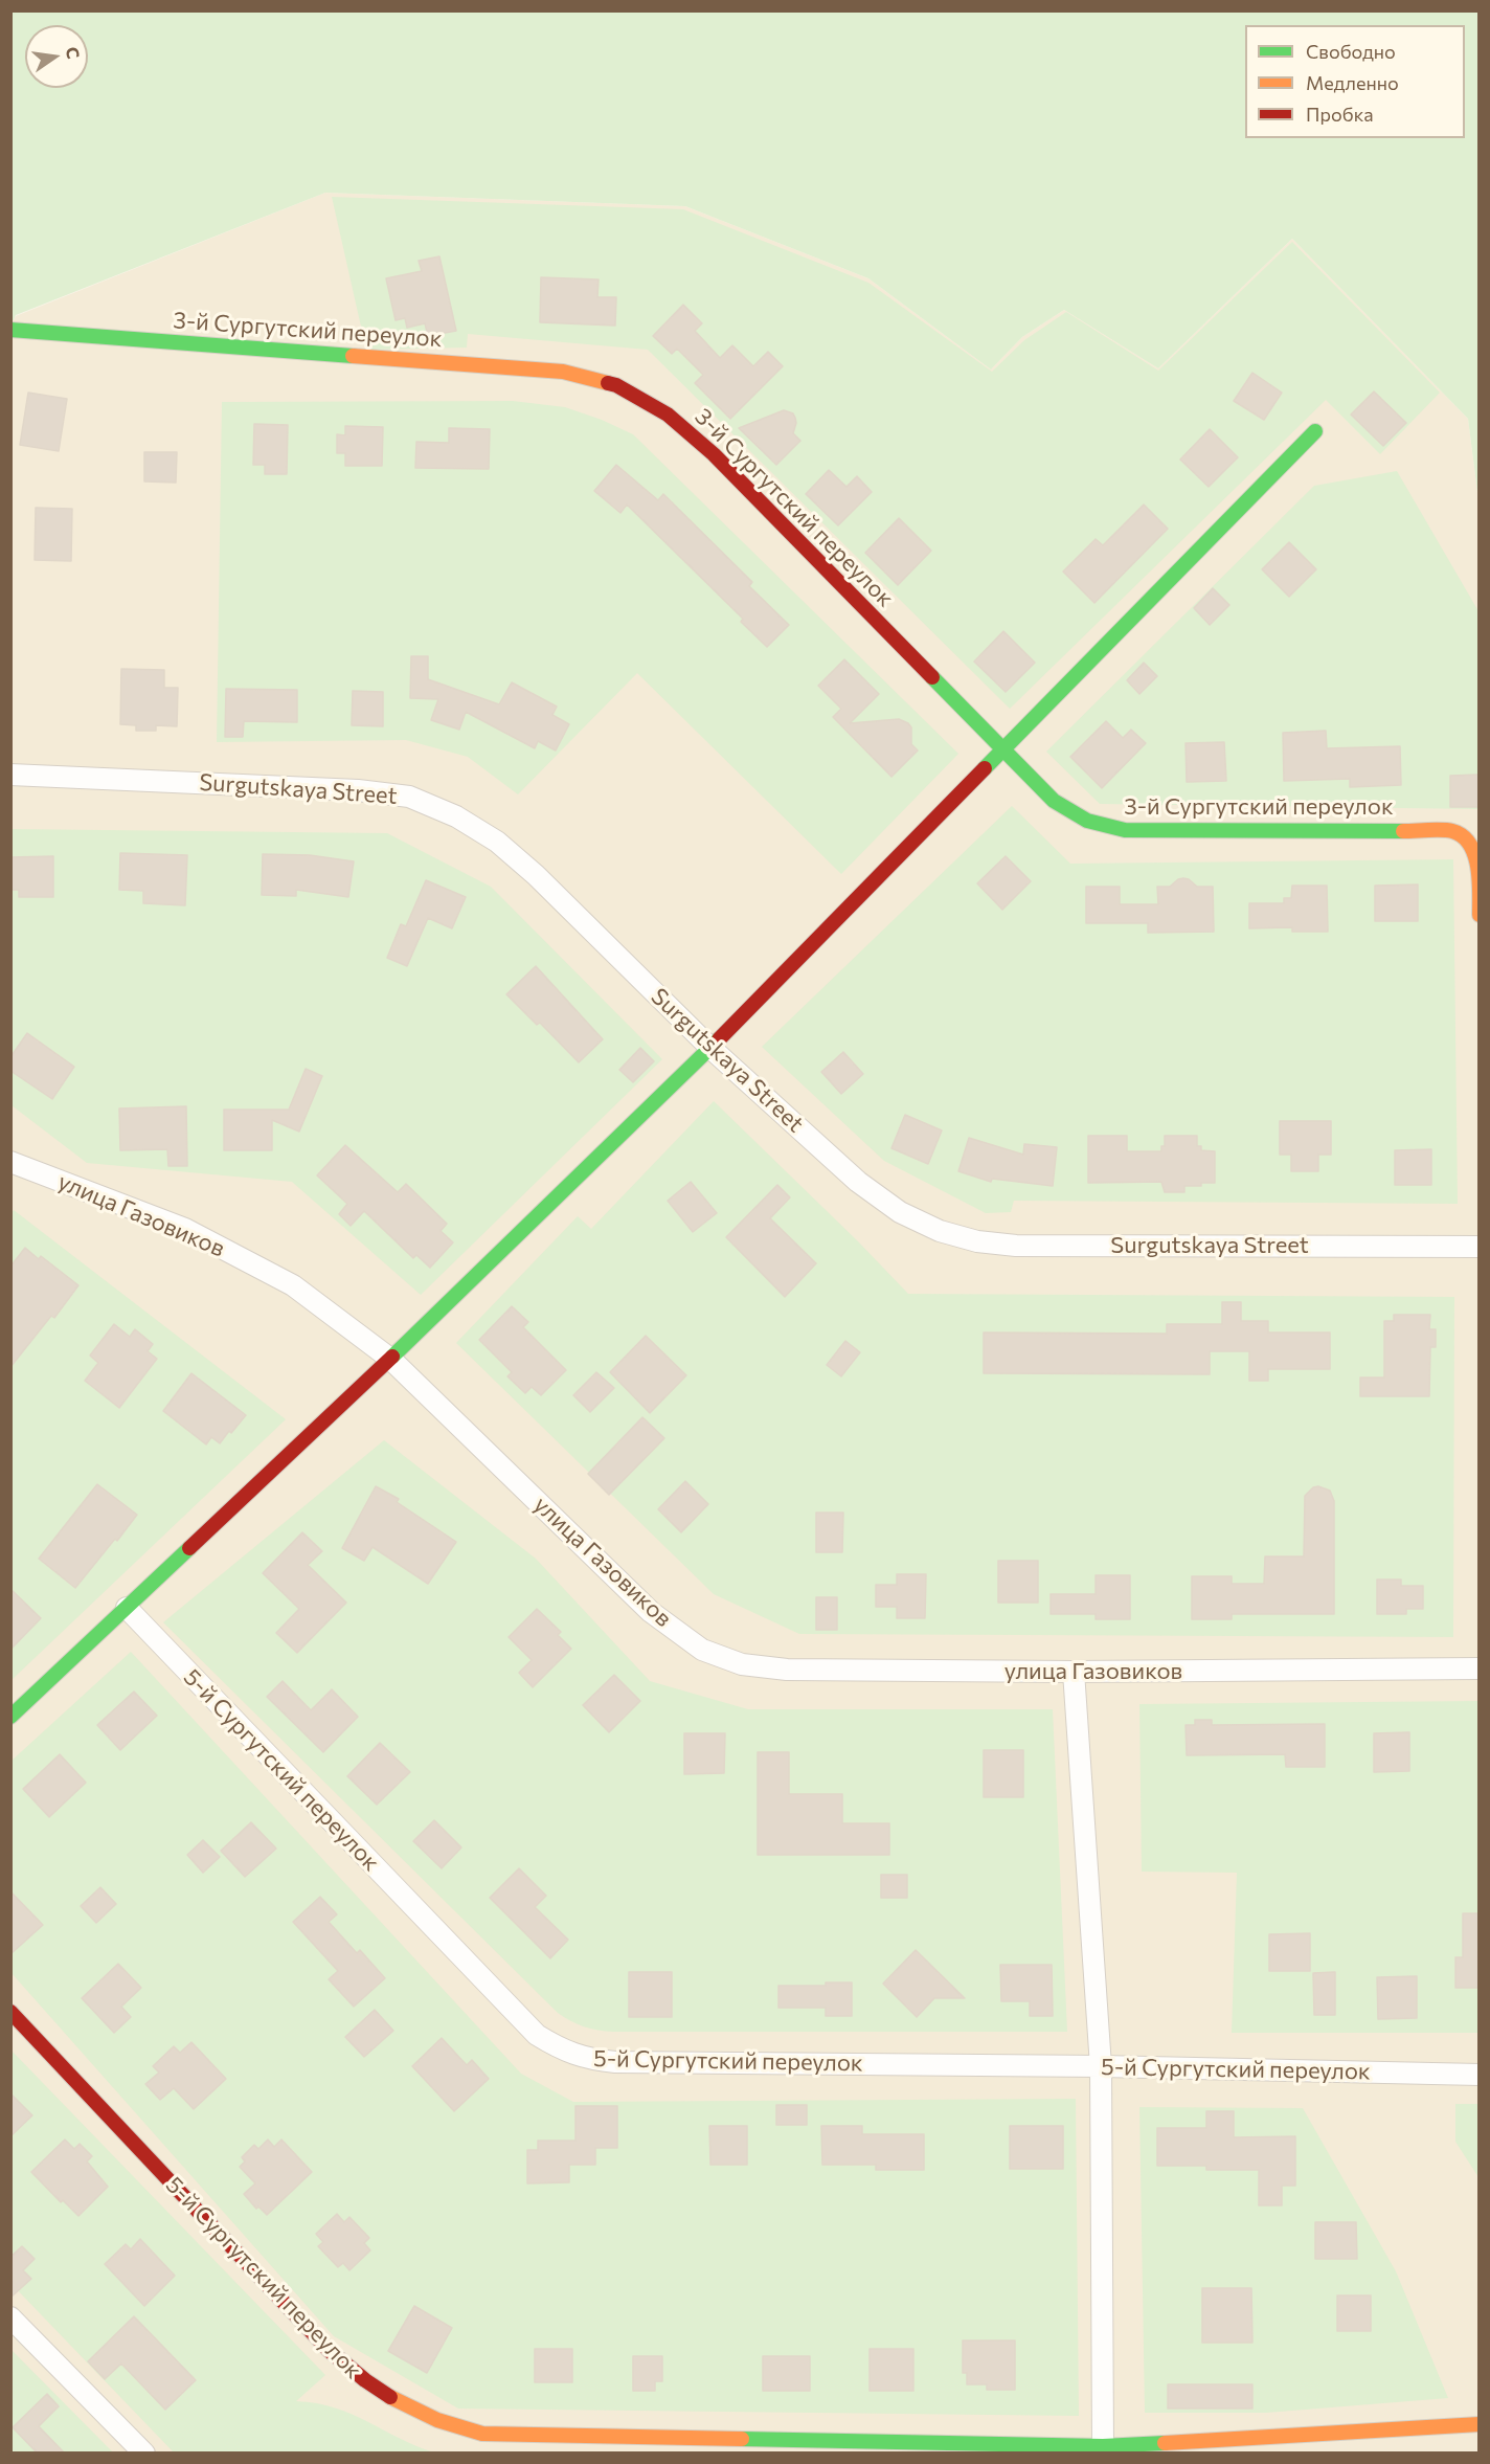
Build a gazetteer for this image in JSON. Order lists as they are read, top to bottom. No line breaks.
{"streets":{"street":["3-й Сургутский переулок","Surgutskaya Street","улица Газовиков","5-й Сургутский переулок"]},"legend":["Свободно","Медленно","Пробка"],"north":"right"}
